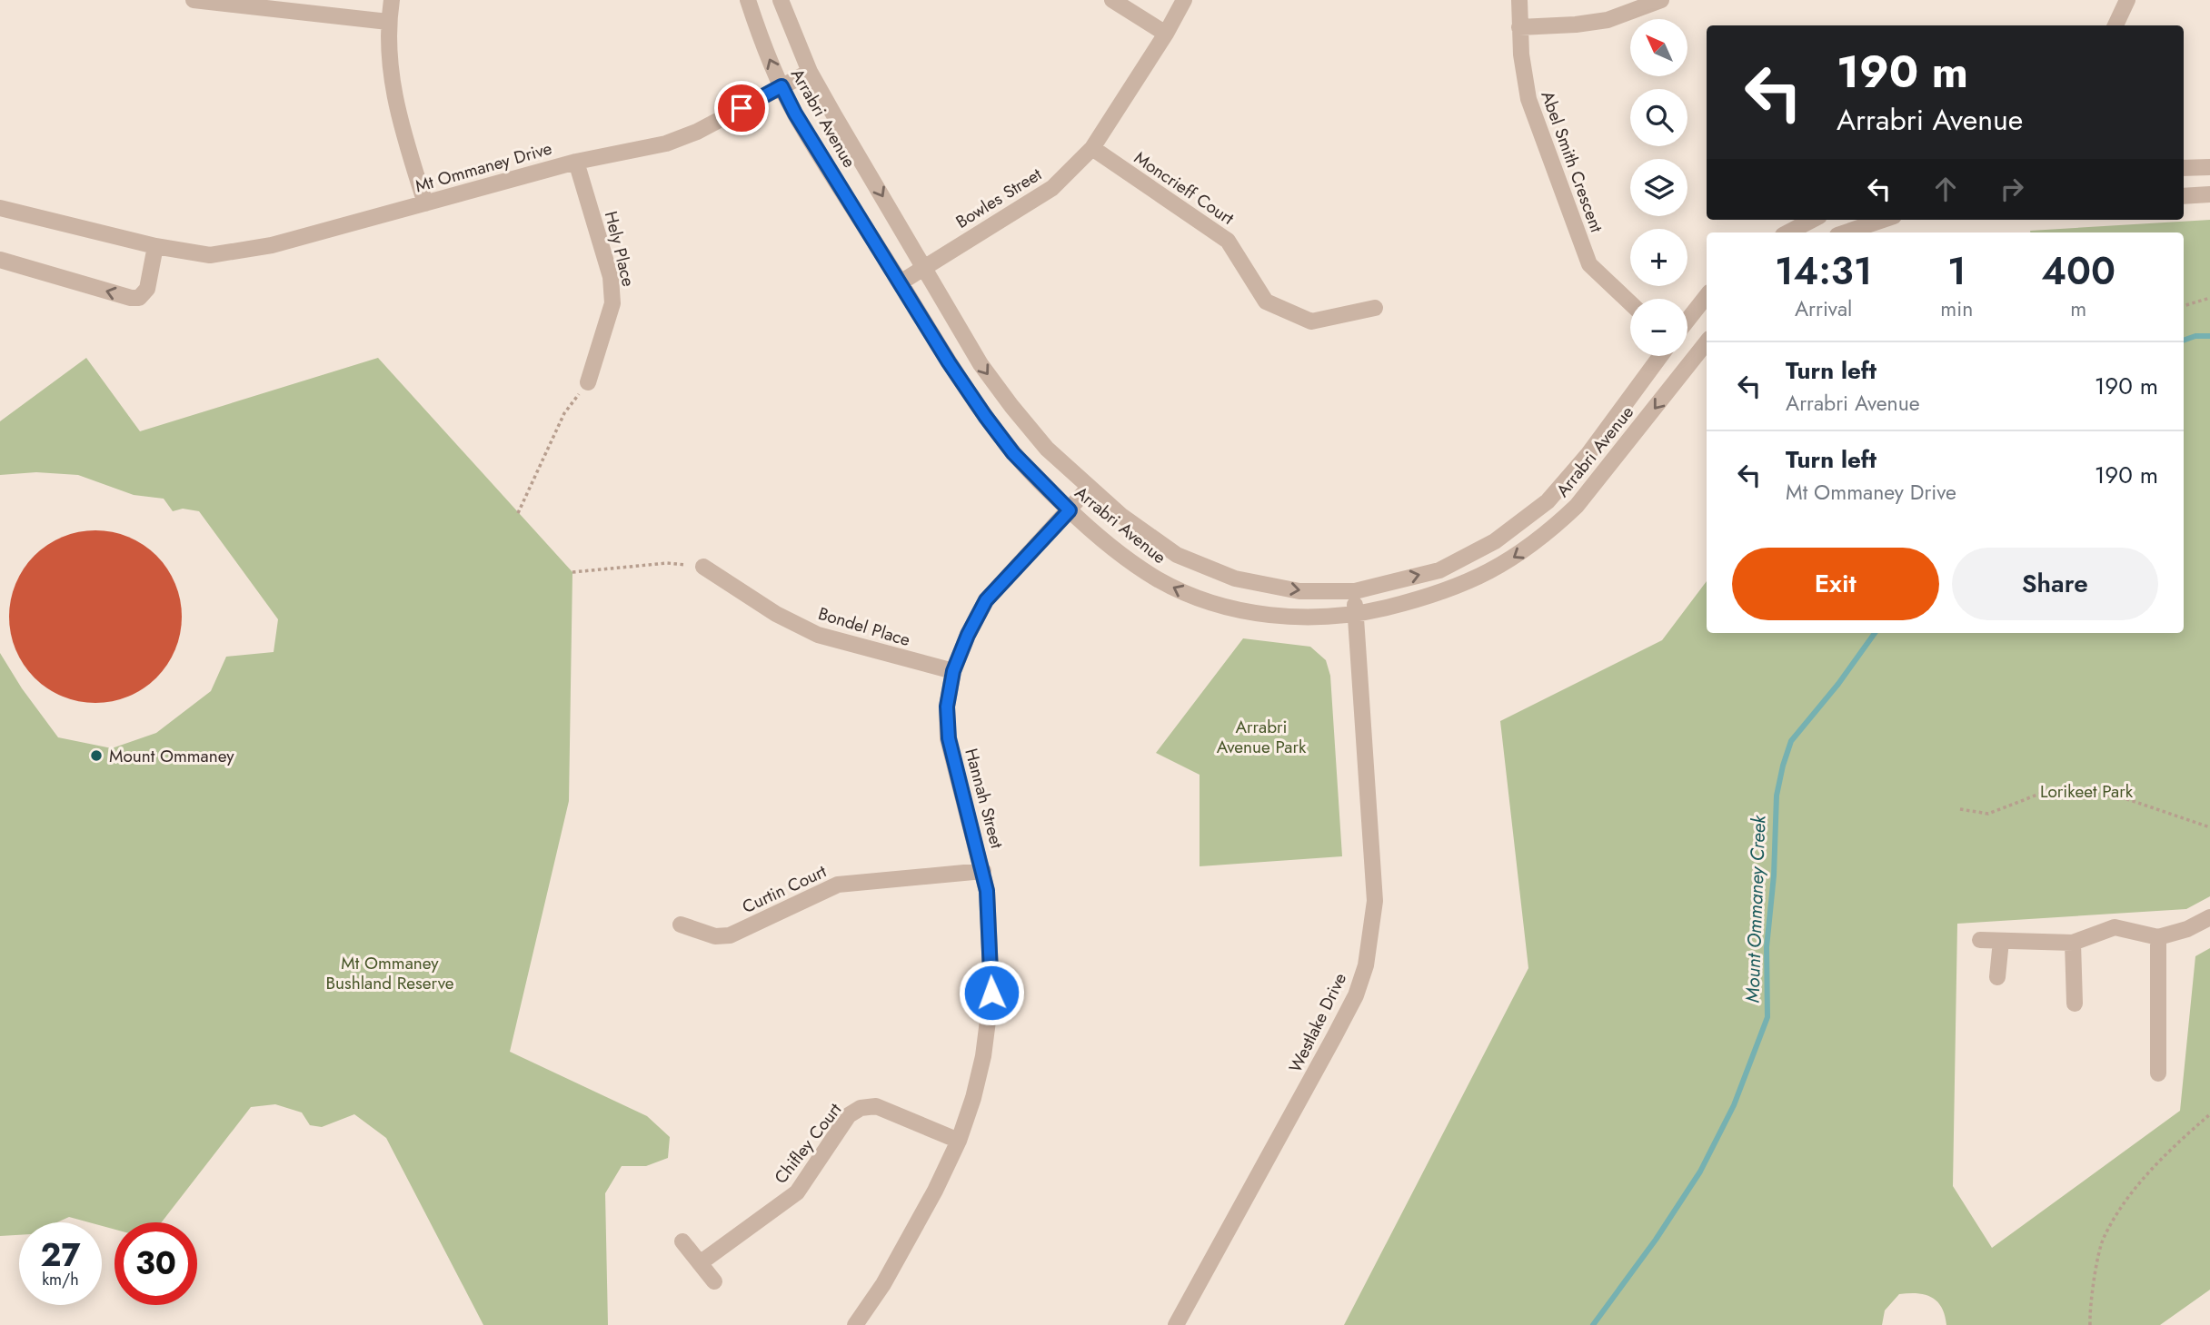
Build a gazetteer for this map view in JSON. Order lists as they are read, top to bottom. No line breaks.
{"streets":{"street":["Arrabri Avenue","Abel Smith Crescent","Mt Ommaney Drive","Moncrieff Court","Bowles Street","Hely Place","Bondel Place","Hannah Street","Curtin Court","Westlake Drive","Chifley Court"]},"crossings":[["Arrabri Avenue","Mt Ommaney Drive"],["Arrabri Avenue","Bowles Street"],["Arrabri Avenue","Hannah Street"],["Arrabri Avenue","Westlake Drive"],["Mt Ommaney Drive","Hely Place"],["Moncrieff Court","Bowles Street"],["Bondel Place","Hannah Street"],["Hannah Street","Curtin Court"],["Hannah Street","Chifley Court"]],"water":["Mount Ommaney Creek"],"parks":["Arrabri Avenue Park","Lorikeet Park","Mt Ommaney Bushland Reserve"],"places":["Mount Ommaney"],"north":"top left","page":{"map_buttons":["+","−"],"turn":["190 m","Arrabri Avenue"],"eta":["14:31","Arrival","1","min","400","m"],"list":[{"name":"Turn left","note":"Arrabri Avenue","value":"190 m"},{"name":"Turn left","note":"Mt Ommaney Drive","value":"190 m"}],"buttons":["Exit","Share"],"speed":"27 km/h","limit":"30"}}
